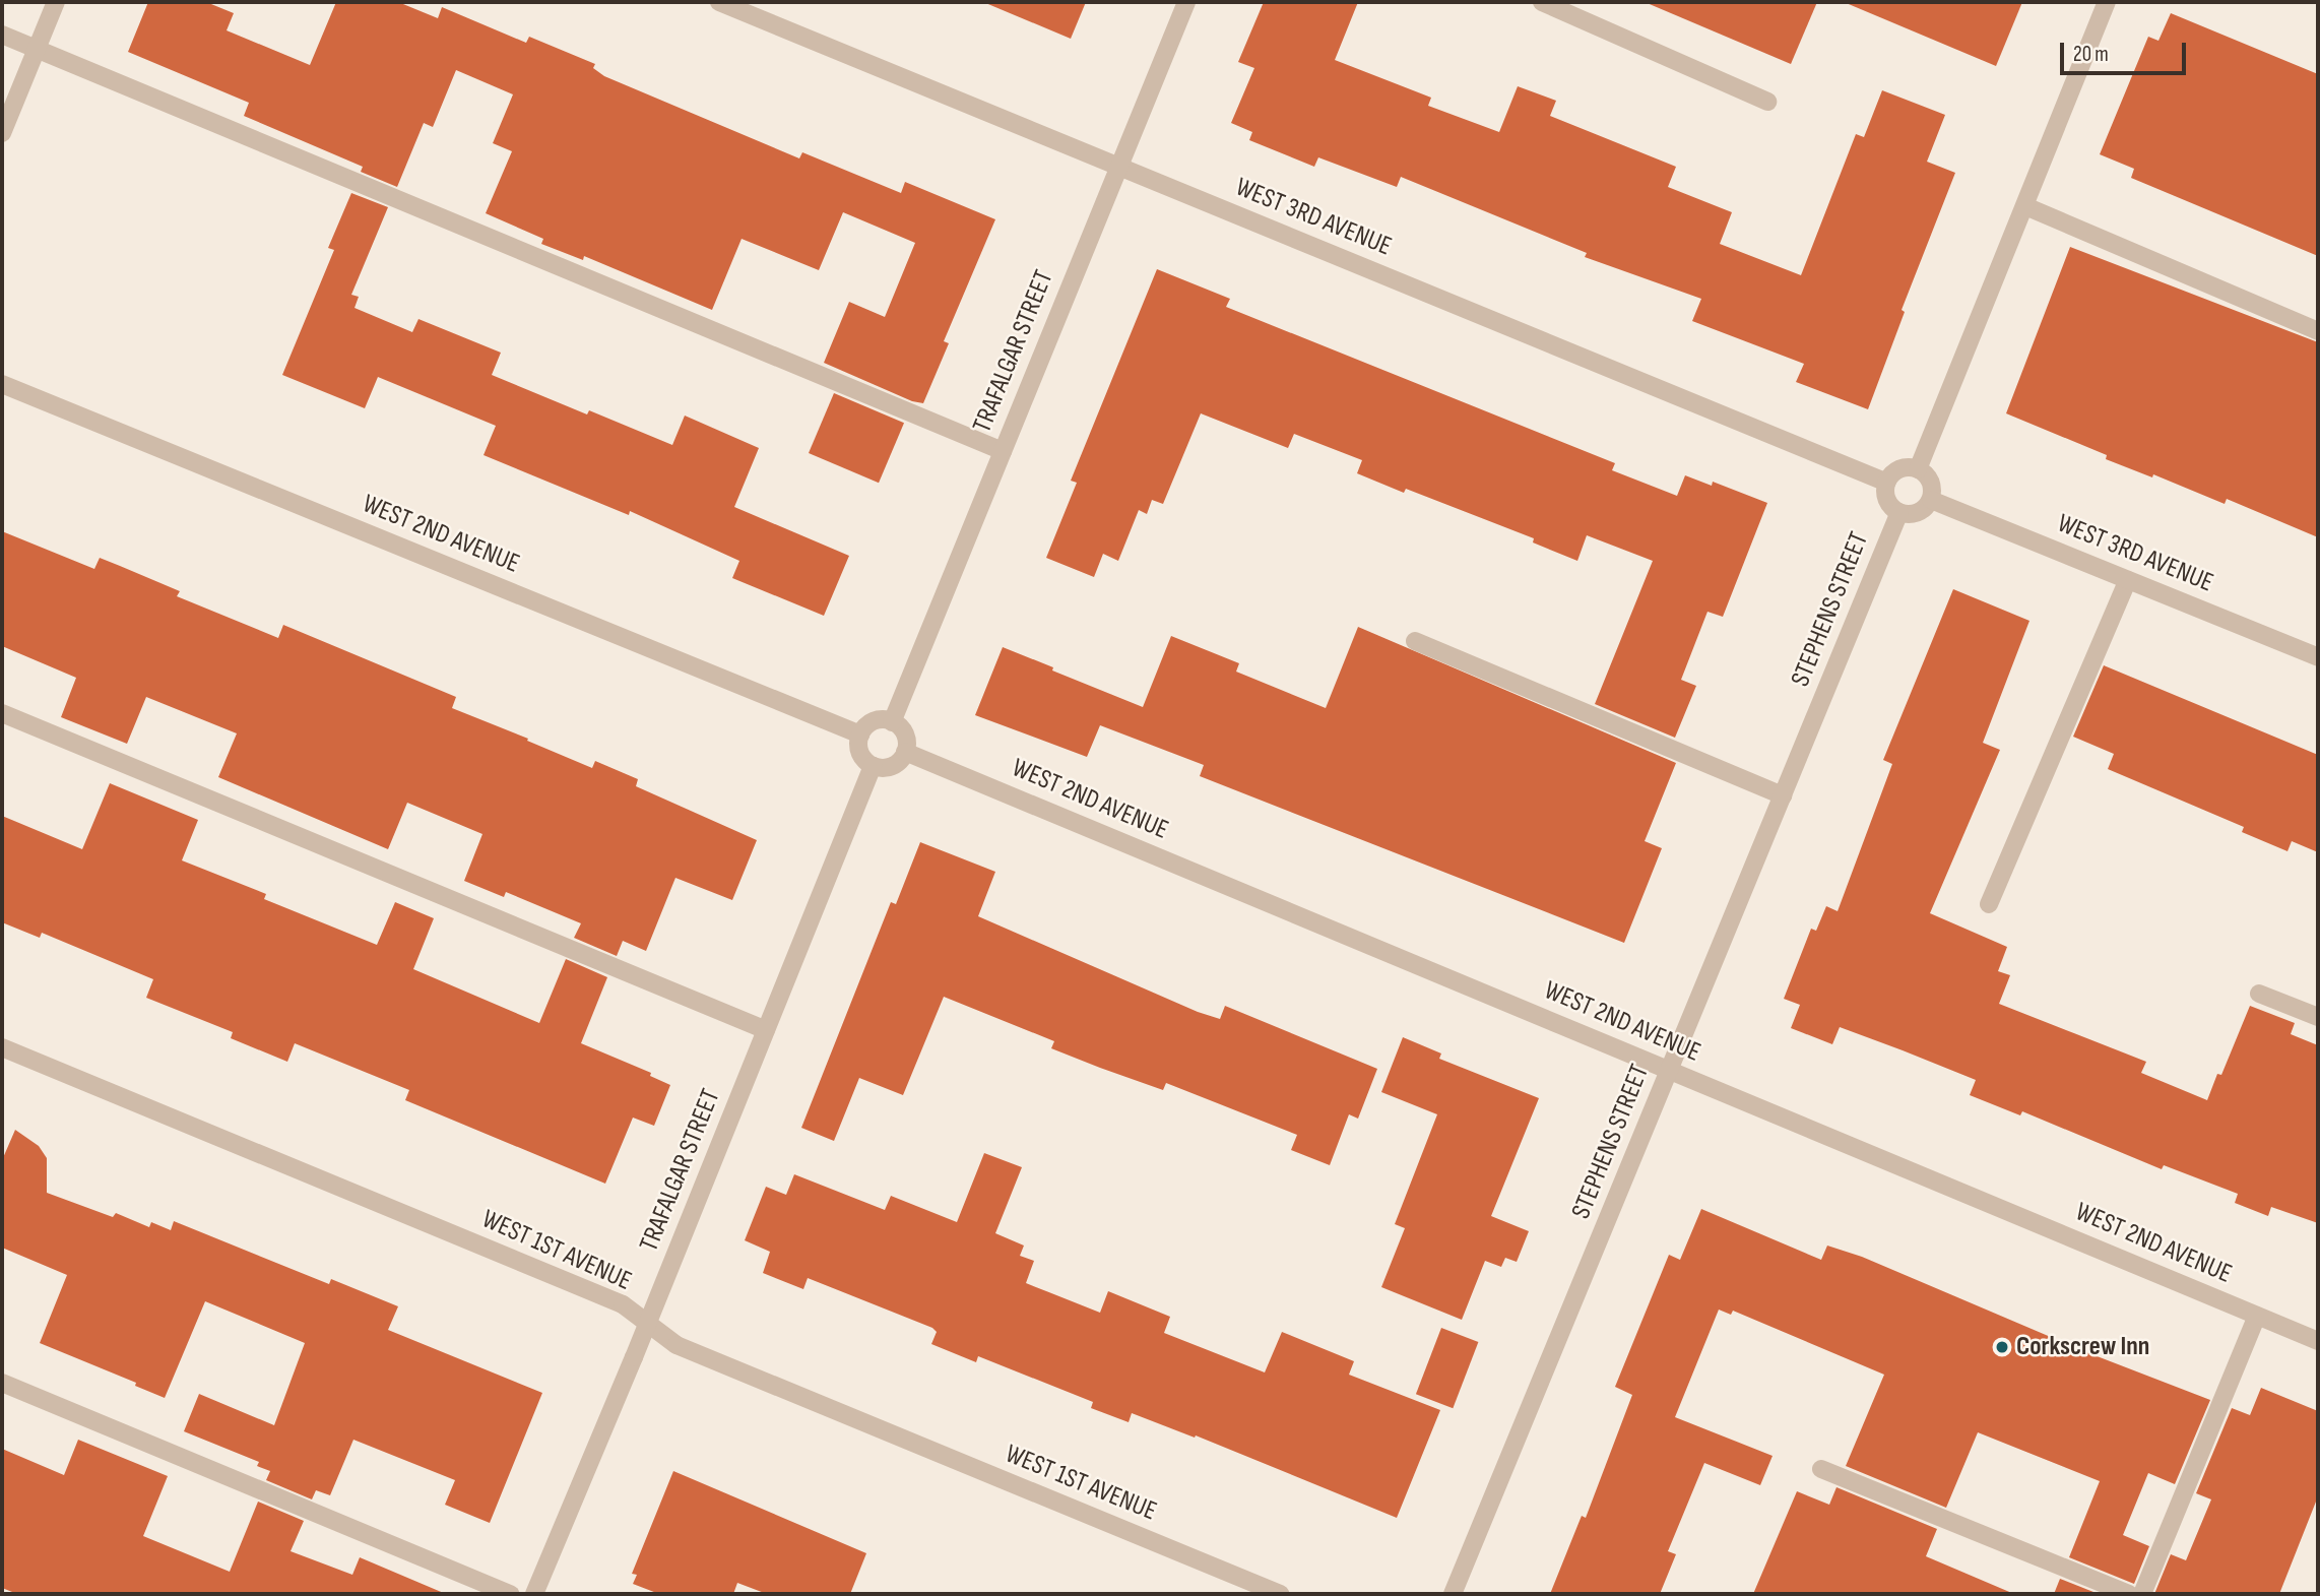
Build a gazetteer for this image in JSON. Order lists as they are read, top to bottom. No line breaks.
{"streets":{"street":["WEST 3RD AVENUE","TRAFALGAR STREET","WEST 2ND AVENUE","STEPHENS STREET","WEST 1ST AVENUE"]},"crossings":[["WEST 3RD AVENUE","TRAFALGAR STREET"],["WEST 3RD AVENUE","STEPHENS STREET"],["TRAFALGAR STREET","WEST 2ND AVENUE"],["TRAFALGAR STREET","WEST 1ST AVENUE"],["WEST 2ND AVENUE","STEPHENS STREET"]],"places":["Corkscrew Inn"],"scale_bar":"20 m"}
